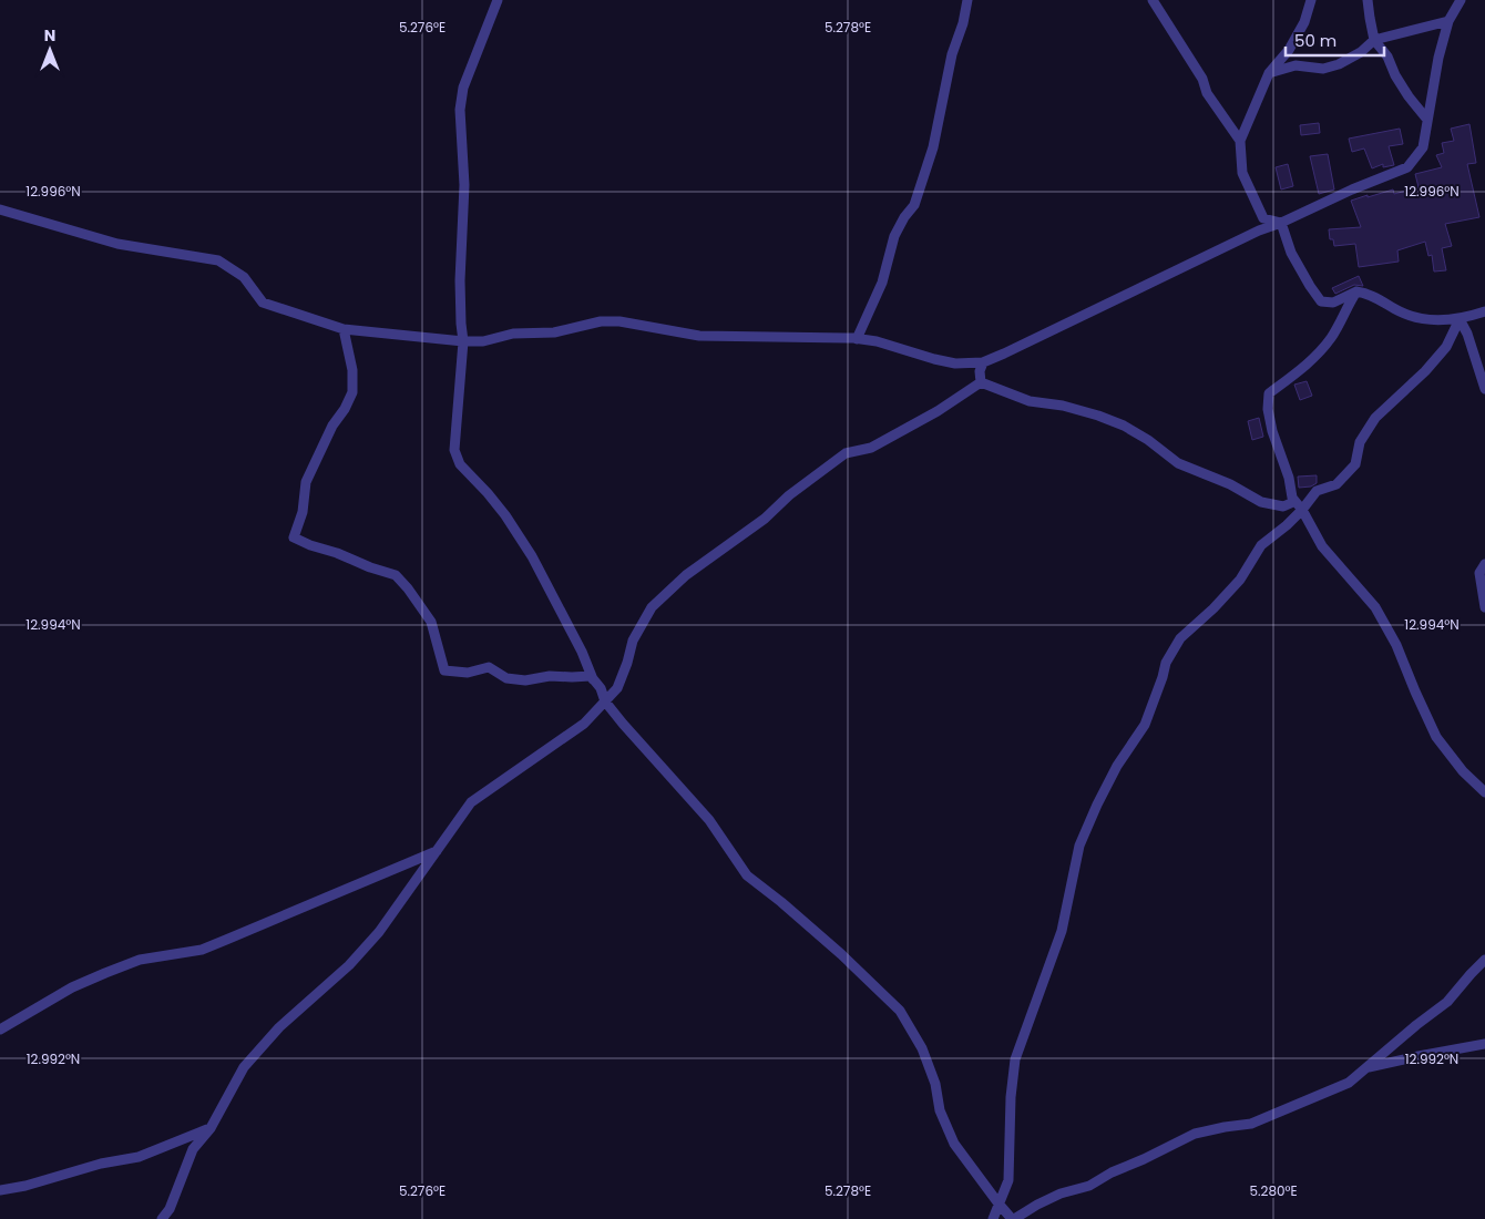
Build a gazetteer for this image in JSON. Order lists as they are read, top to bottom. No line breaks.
{"scale_bar":"50 m","north":"top","coordinates":["5.276°E","5.278°E","12.996°N","12.994°N","12.992°N","5.280°E"]}
